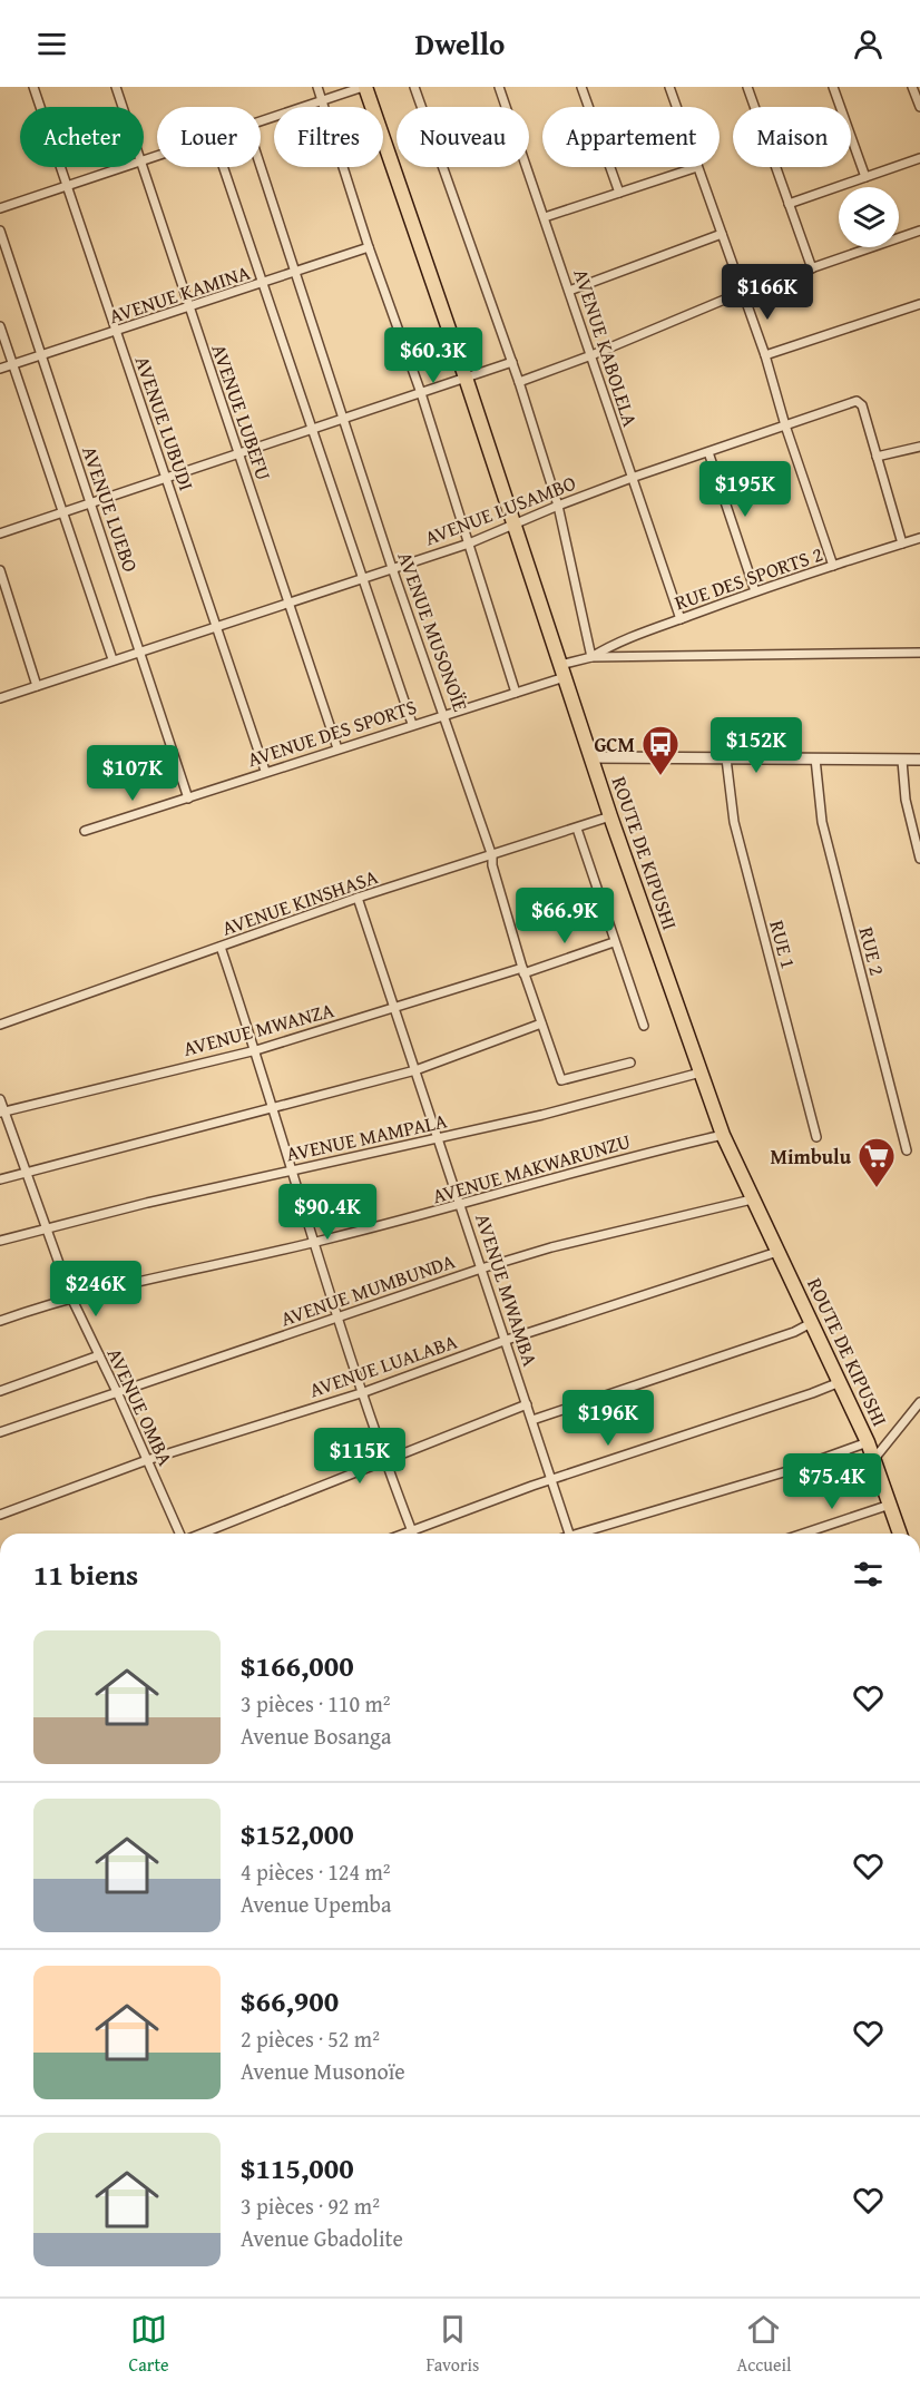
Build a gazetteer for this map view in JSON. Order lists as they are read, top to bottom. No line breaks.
{"streets":{"highway":["ROUTE DE KIPUSHI"],"street":["AVENUE KAMINA","AVENUE KABOLELA","AVENUE LUBEFU","AVENUE LUBUDI","AVENUE LUEBO","AVENUE LUSAMBO","RUE DES SPORTS 2","AVENUE MUSONOÏE","AVENUE DES SPORTS","AVENUE KINSHASA","RUE 1","RUE 2","AVENUE MWANZA","AVENUE MAMPALA","AVENUE MAKWARUNZU","AVENUE MUMBUNDA","AVENUE MWAMBA","AVENUE LUALABA","AVENUE OMBA"]},"crossings":[["AVENUE KAMINA","AVENUE LUBEFU"],["AVENUE KAMINA","AVENUE LUBUDI"],["AVENUE KAMINA","AVENUE LUEBO"],["AVENUE KAMINA","AVENUE MUSONOÏE"],["AVENUE KABOLELA","AVENUE LUSAMBO"],["AVENUE KABOLELA","RUE DES SPORTS 2"],["AVENUE LUBEFU","AVENUE LUSAMBO"],["AVENUE LUBEFU","AVENUE DES SPORTS"],["AVENUE LUBUDI","AVENUE LUSAMBO"],["AVENUE LUBUDI","AVENUE DES SPORTS"],["AVENUE LUEBO","AVENUE LUSAMBO"],["AVENUE LUEBO","AVENUE DES SPORTS"],["AVENUE LUSAMBO","AVENUE MUSONOÏE"],["AVENUE LUSAMBO","ROUTE DE KIPUSHI"],["RUE DES SPORTS 2","AVENUE DES SPORTS"],["AVENUE MUSONOÏE","AVENUE DES SPORTS"],["AVENUE MUSONOÏE","AVENUE KINSHASA"],["AVENUE MUSONOÏE","AVENUE MWANZA"],["AVENUE DES SPORTS","ROUTE DE KIPUSHI"],["ROUTE DE KIPUSHI","AVENUE KINSHASA"],["ROUTE DE KIPUSHI","AVENUE MAMPALA"],["ROUTE DE KIPUSHI","AVENUE MAKWARUNZU"],["ROUTE DE KIPUSHI","AVENUE MUMBUNDA"],["ROUTE DE KIPUSHI","AVENUE LUALABA"],["AVENUE KINSHASA","AVENUE MWAMBA"],["AVENUE MWANZA","AVENUE MWAMBA"],["AVENUE MWANZA","AVENUE OMBA"],["AVENUE MAMPALA","AVENUE MWAMBA"],["AVENUE MAMPALA","AVENUE OMBA"],["AVENUE MAKWARUNZU","AVENUE MWAMBA"],["AVENUE MAKWARUNZU","AVENUE OMBA"],["AVENUE MUMBUNDA","AVENUE MWAMBA"],["AVENUE MUMBUNDA","AVENUE OMBA"],["AVENUE MWAMBA","AVENUE LUALABA"],["AVENUE LUALABA","AVENUE OMBA"]],"places":{"bus stop":["GCM"],"supermarket":["Mimbulu"]},"page":{"header":"Dwello","chip":["Acheter","Louer","Filtres","Nouveau","Appartement","Maison"],"price":["$166K","$60.3K","$195K","$152K","$107K","$66.9K","$90.4K","$246K","$196K","$115K","$75.4K"],"heading":"11 biens","list":[{"name":"$166,000","note":"3 pièces · 110 m² · Avenue Bosanga"},{"name":"$152,000","note":"4 pièces · 124 m² · Avenue Upemba"},{"name":"$66,900","note":"2 pièces · 52 m² · Avenue Musonoïe"},{"name":"$115,000","note":"3 pièces · 92 m² · Avenue Gbadolite"}],"tabs":["Carte","Favoris","Accueil"]}}
